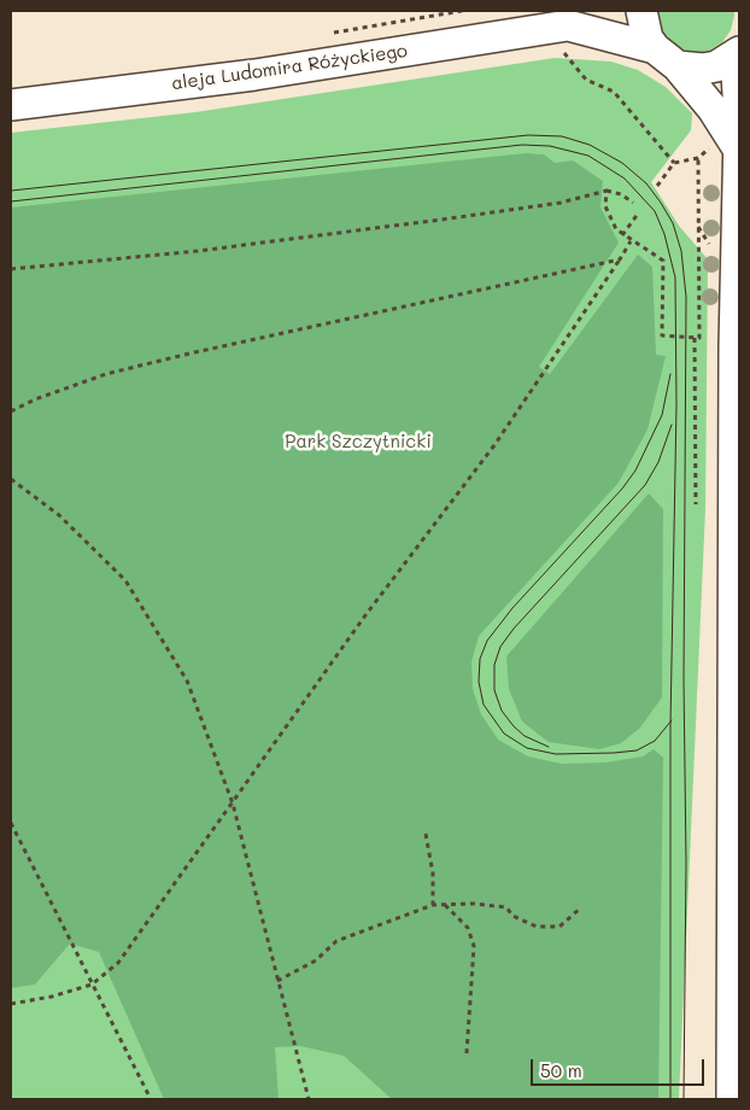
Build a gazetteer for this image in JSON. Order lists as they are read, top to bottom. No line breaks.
{"streets":{"street":["aleja Ludomira Różyckiego"]},"parks":["Park Szczytnicki"],"scale_bar":"50 m"}
